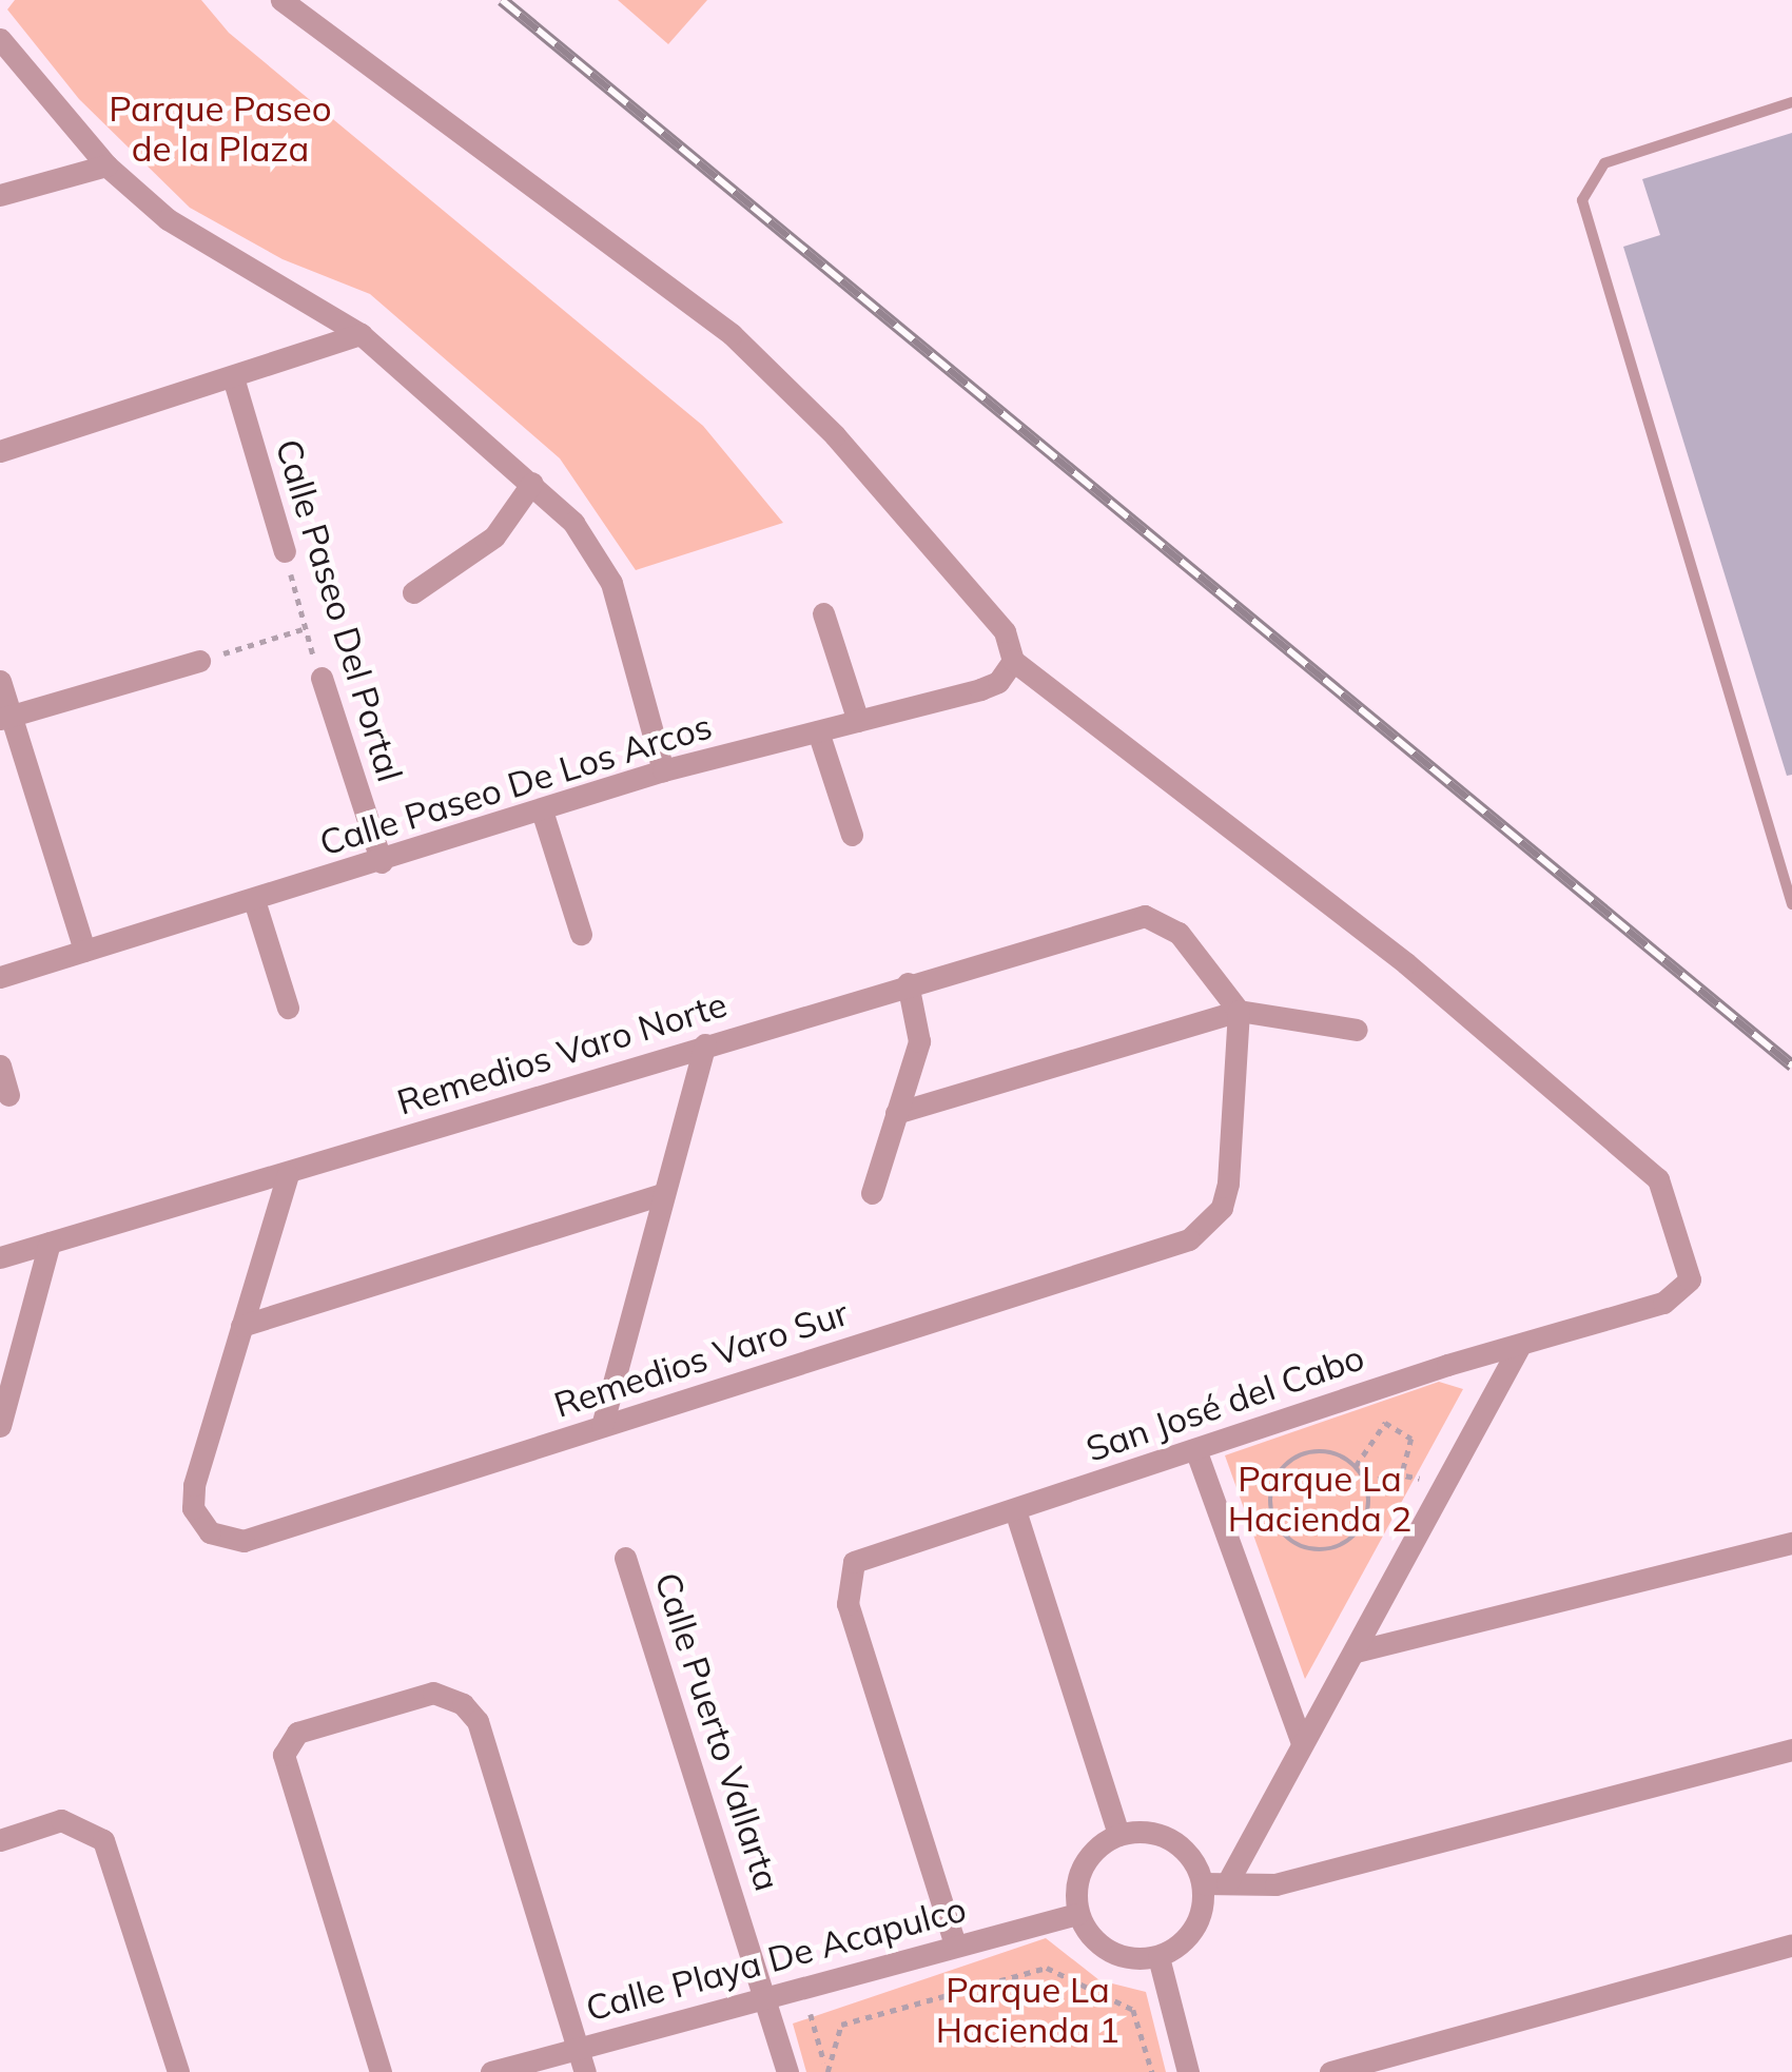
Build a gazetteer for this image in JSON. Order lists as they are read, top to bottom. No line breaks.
{"streets":{"street":["Calle Paseo Del Portal","Calle Paseo De Los Arcos","Remedios Varo Norte","Remedios Varo Sur","San José del Cabo","Calle Puerto Vallarta","Calle Playa De Acapulco"]},"crossings":[["Calle Paseo Del Portal","Calle Paseo De Los Arcos"],["Calle Paseo De Los Arcos","San José del Cabo"],["Remedios Varo Norte","Remedios Varo Sur"],["San José del Cabo","Calle Playa De Acapulco"],["Calle Puerto Vallarta","Calle Playa De Acapulco"]],"parks":["Parque Paseo de la Plaza","Parque La Hacienda 2","Parque La Hacienda 1"]}
